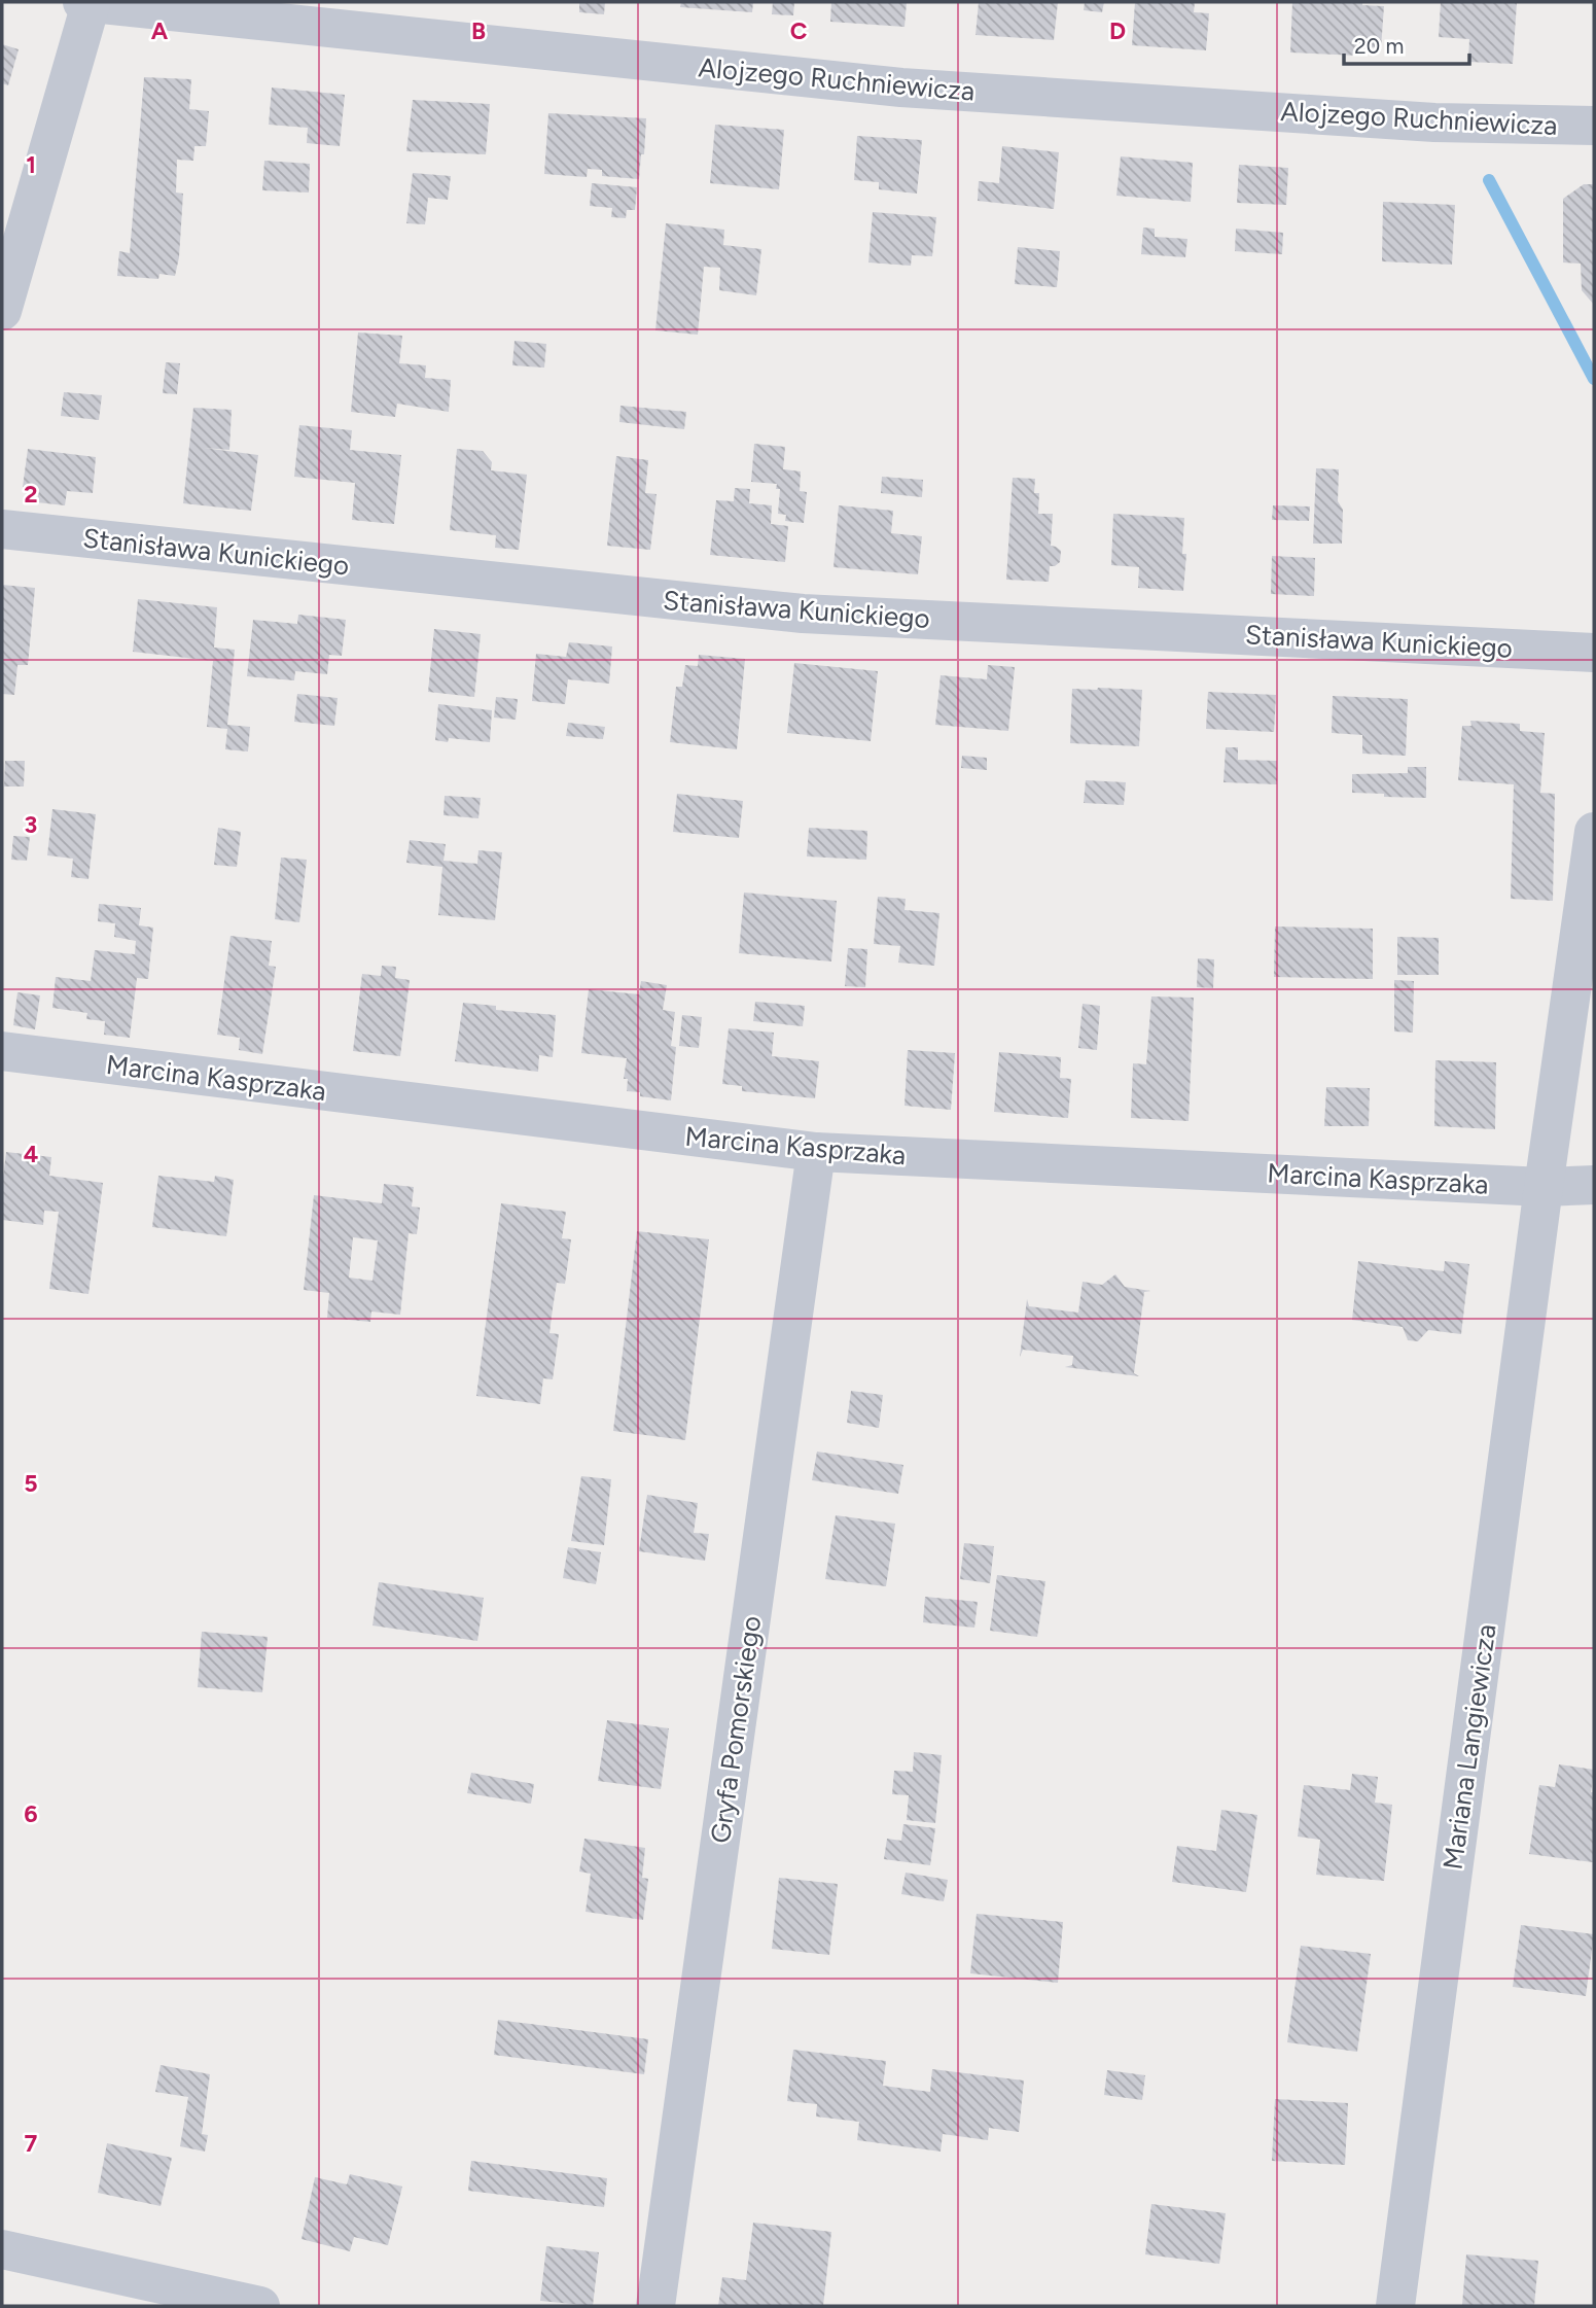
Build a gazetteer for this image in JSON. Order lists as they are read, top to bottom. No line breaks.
{"streets":{"street":["Alojzego Ruchniewicza","Stanisława Kunickiego","Marcina Kasprzaka","Gryfa Pomorskiego","Mariana Langiewicza"]},"crossings":[["Marcina Kasprzaka","Gryfa Pomorskiego"],["Marcina Kasprzaka","Mariana Langiewicza"]],"scale_bar":"20 m","grid":{"columns":["A","B","C","D"],"rows":["1","2","3","4","5","6","7"]}}
